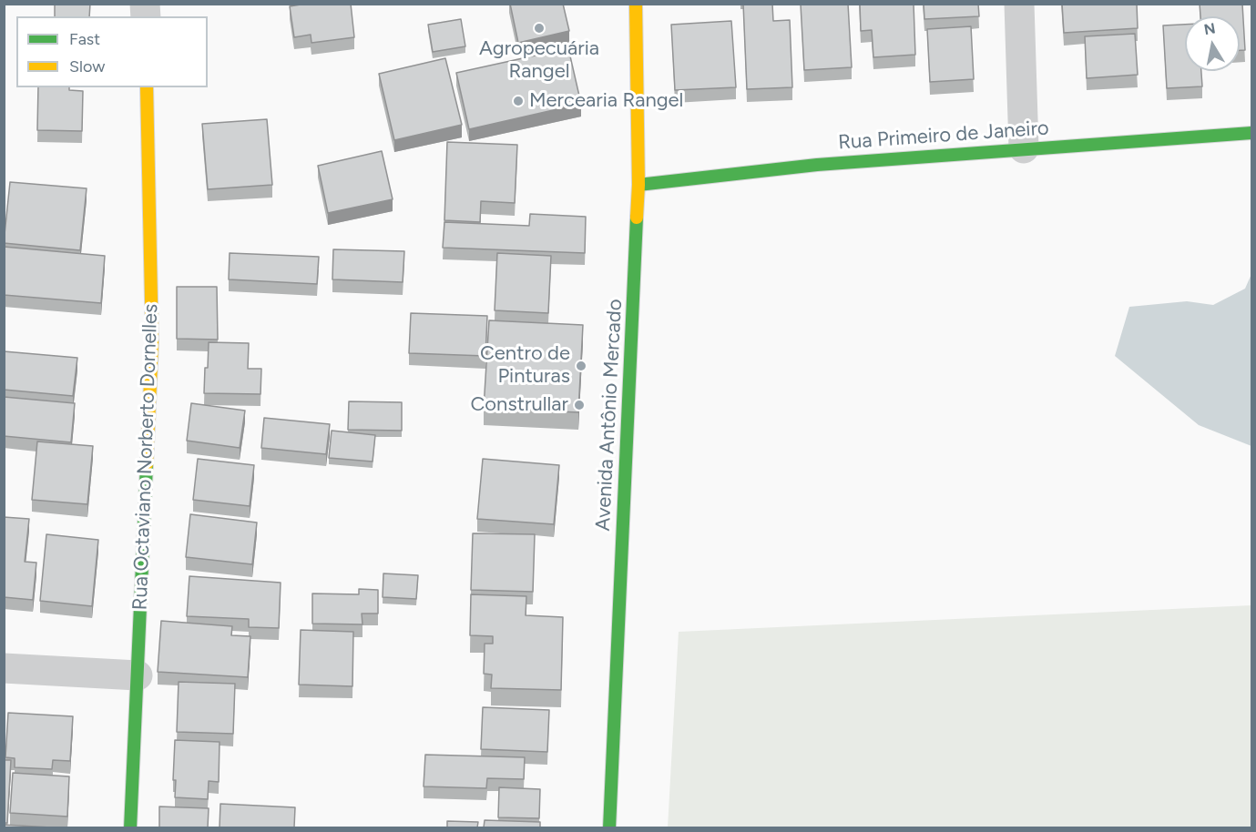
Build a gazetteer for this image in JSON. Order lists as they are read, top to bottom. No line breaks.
{"streets":{"street":["Rua Primeiro de Janeiro","Avenida Antônio Mercado","Rua Octaviano Norberto Dornelles"]},"crossings":[["Rua Primeiro de Janeiro","Avenida Antônio Mercado"]],"places":["Agropecuária Rangel","Mercearia Rangel","Centro de Pinturas","Construllar"],"legend":["Fast","Slow"],"north":"top"}
